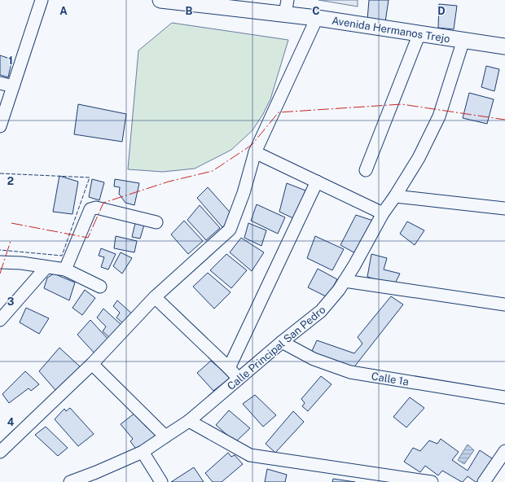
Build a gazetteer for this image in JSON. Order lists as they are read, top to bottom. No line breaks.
{"streets":{"main road":["Avenida Hermanos Trejo"],"street":["Calle Principal San Pedro","Calle 1a"]},"crossings":[["Avenida Hermanos Trejo","Calle Principal San Pedro"],["Calle Principal San Pedro","Calle 1a"]],"grid":{"columns":["A","B","C","D"],"rows":["1","2","3","4"]}}
